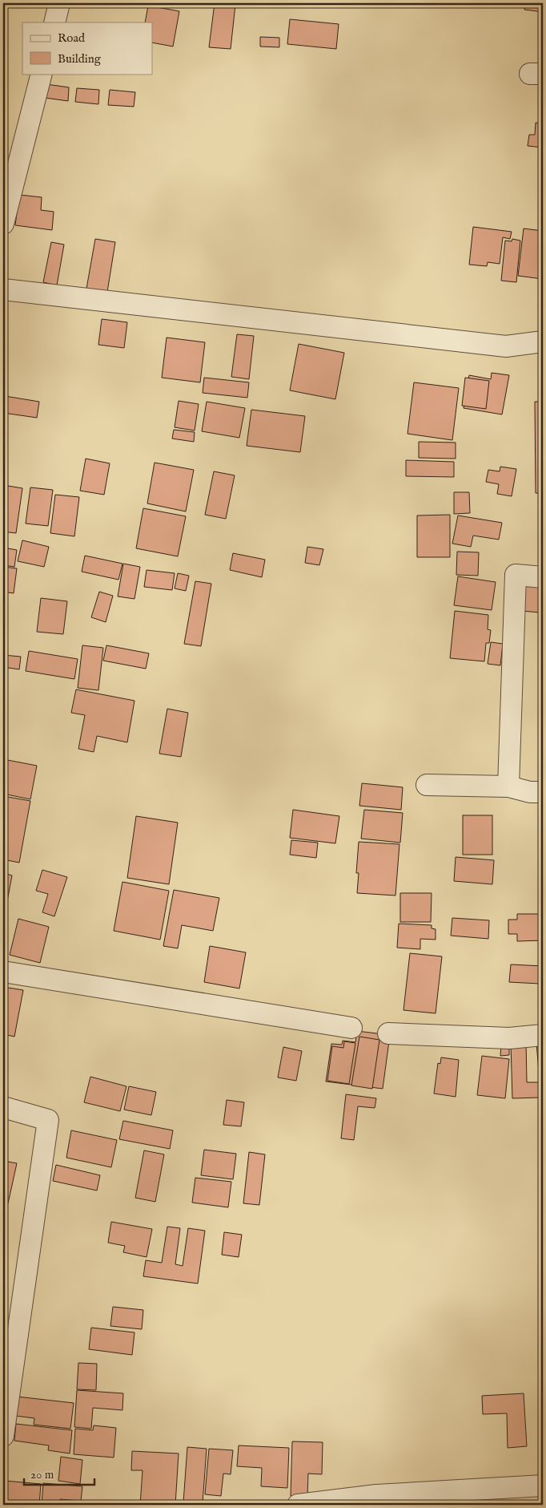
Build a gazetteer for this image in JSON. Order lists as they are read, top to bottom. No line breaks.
{"legend":["Road","Building"],"scale_bar":"20 m"}
